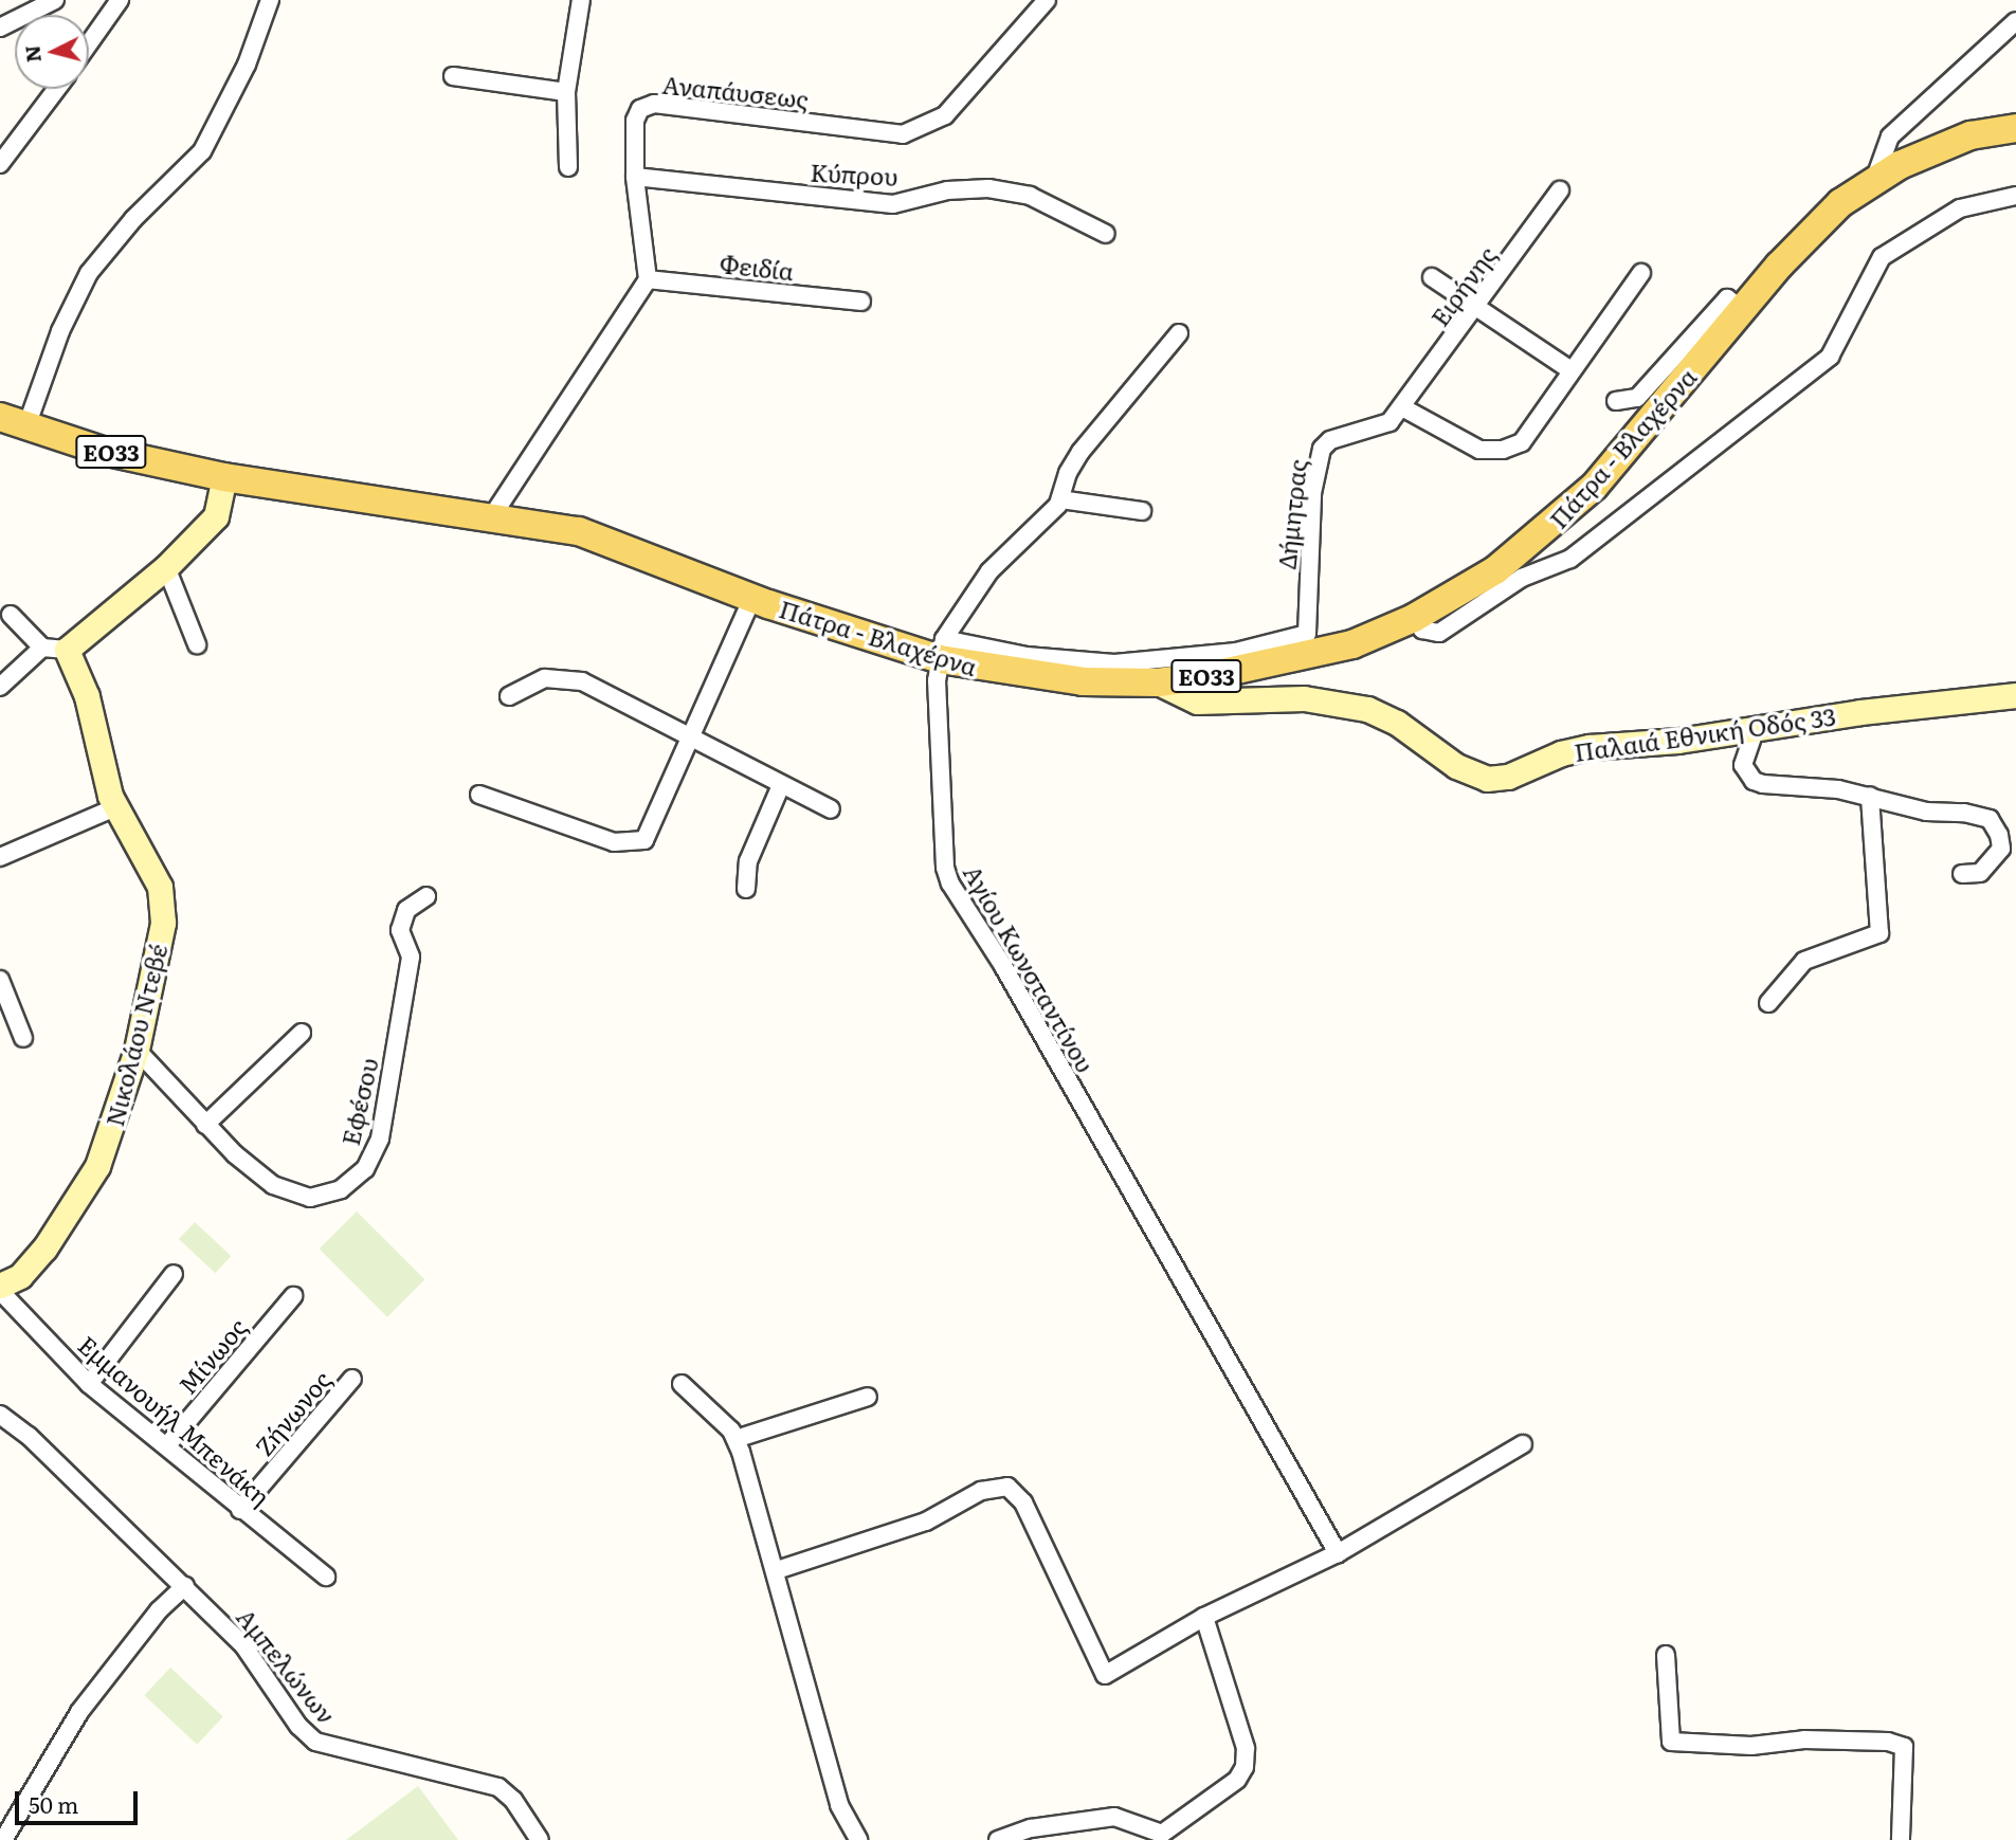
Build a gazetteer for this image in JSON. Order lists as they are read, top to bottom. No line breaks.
{"streets":{"main road":["Πάτρα - Βλαχέρνα","ΕΟ33"],"street":["Αναπάυσεως","Κύπρου","Φειδία","Ειρήνης","Δήμητρας","Παλαιά Εθνική Οδός 33","Αγίου Κωνσταντίνου","Νικολάου Ντεβέ","Εφέσου","Μίνωος","Ζήνωνος","Εμμανουήλ Μπενάκη","Αμπελώνων"]},"crossings":[["Αναπάυσεως","Κύπρου"],["Αναπάυσεως","Φειδία"],["Ειρήνης","Δήμητρας"],["Πάτρα - Βλαχέρνα","ΕΟ33"],["Πάτρα - Βλαχέρνα","Δήμητρας"],["Πάτρα - Βλαχέρνα","Παλαιά Εθνική Οδός 33"],["Πάτρα - Βλαχέρνα","Αγίου Κωνσταντίνου"],["Δήμητρας","Αγίου Κωνσταντίνου"],["Νικολάου Ντεβέ","Εφέσου"],["Νικολάου Ντεβέ","Εμμανουήλ Μπενάκη"],["Μίνωος","Εμμανουήλ Μπενάκη"],["Ζήνωνος","Εμμανουήλ Μπενάκη"]],"scale_bar":"50 m","north":"left"}
